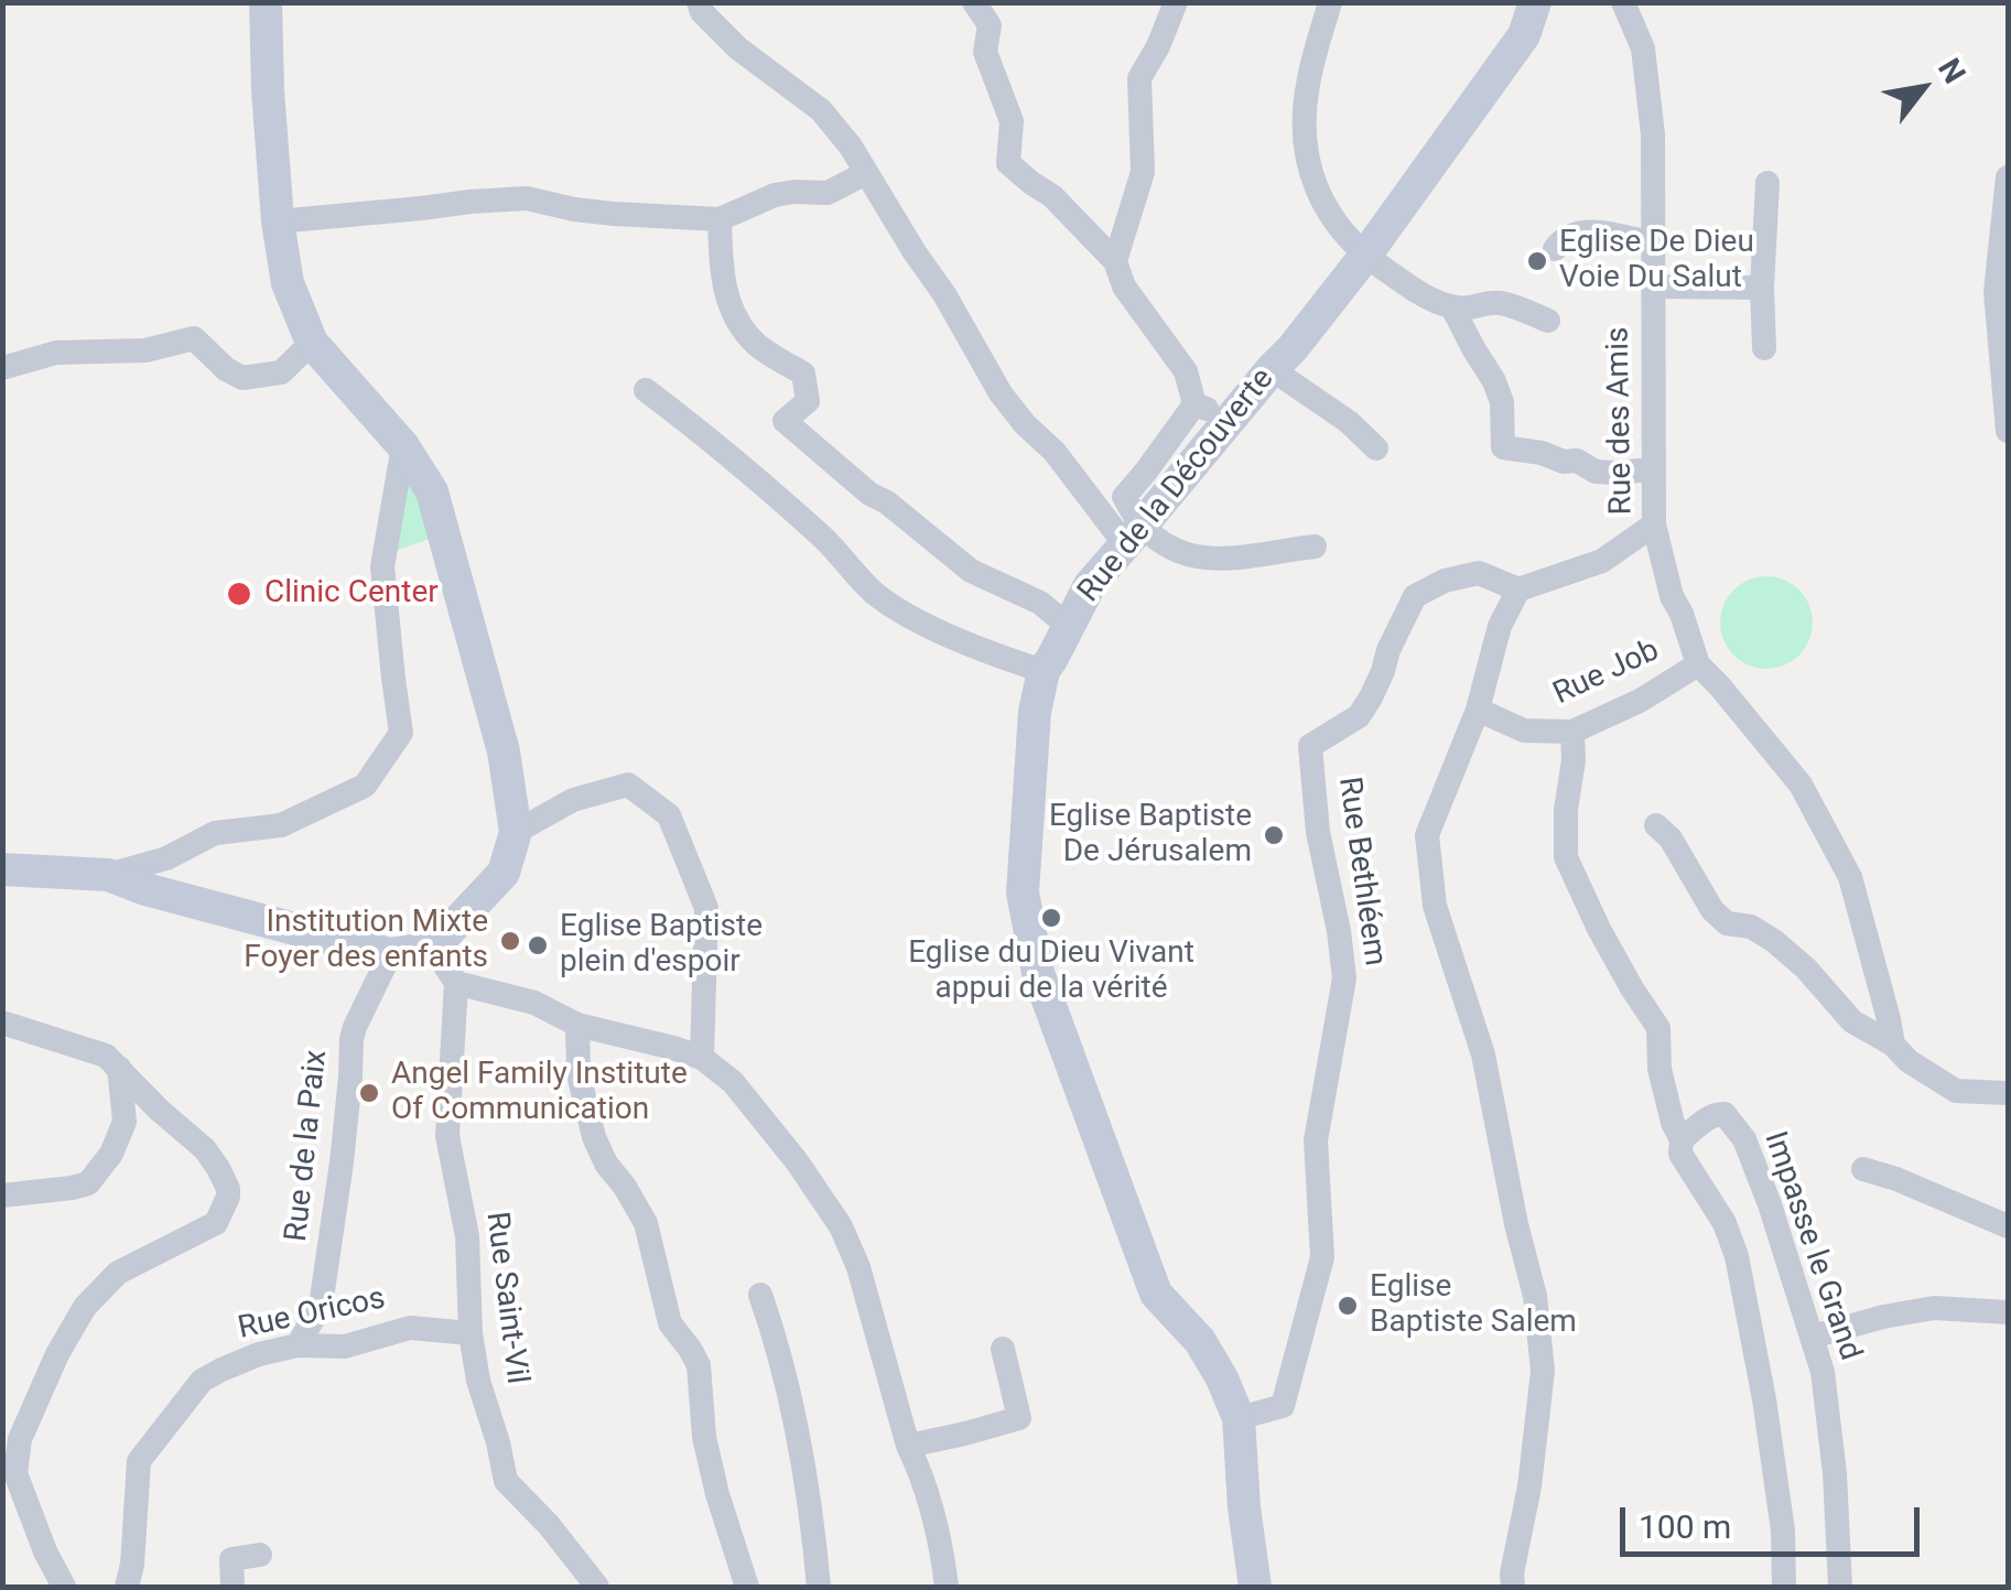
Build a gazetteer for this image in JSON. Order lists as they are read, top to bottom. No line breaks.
{"streets":{"street":["Rue des Amis","Rue de la Découverte","Rue Job","Rue Bethléem","Rue de la Paix","Impasse le Grand","Rue Saint-Vil","Rue Oricos"]},"crossings":[["Rue des Amis","Rue Job"],["Rue de la Découverte","Rue Bethléem"],["Rue de la Paix","Rue Oricos"],["Rue Saint-Vil","Rue Oricos"]],"places":["Eglise De Dieu Voie Du Salut","Clinic Center","Eglise Baptiste De Jérusalem","Eglise du Dieu Vivant appui de la vérité","Institution Mixte Foyer des enfants","Eglise Baptiste plein d'espoir","Angel Family Institute Of Communication","Eglise Baptiste Salem"],"scale_bar":"100 m","north":"top right"}
